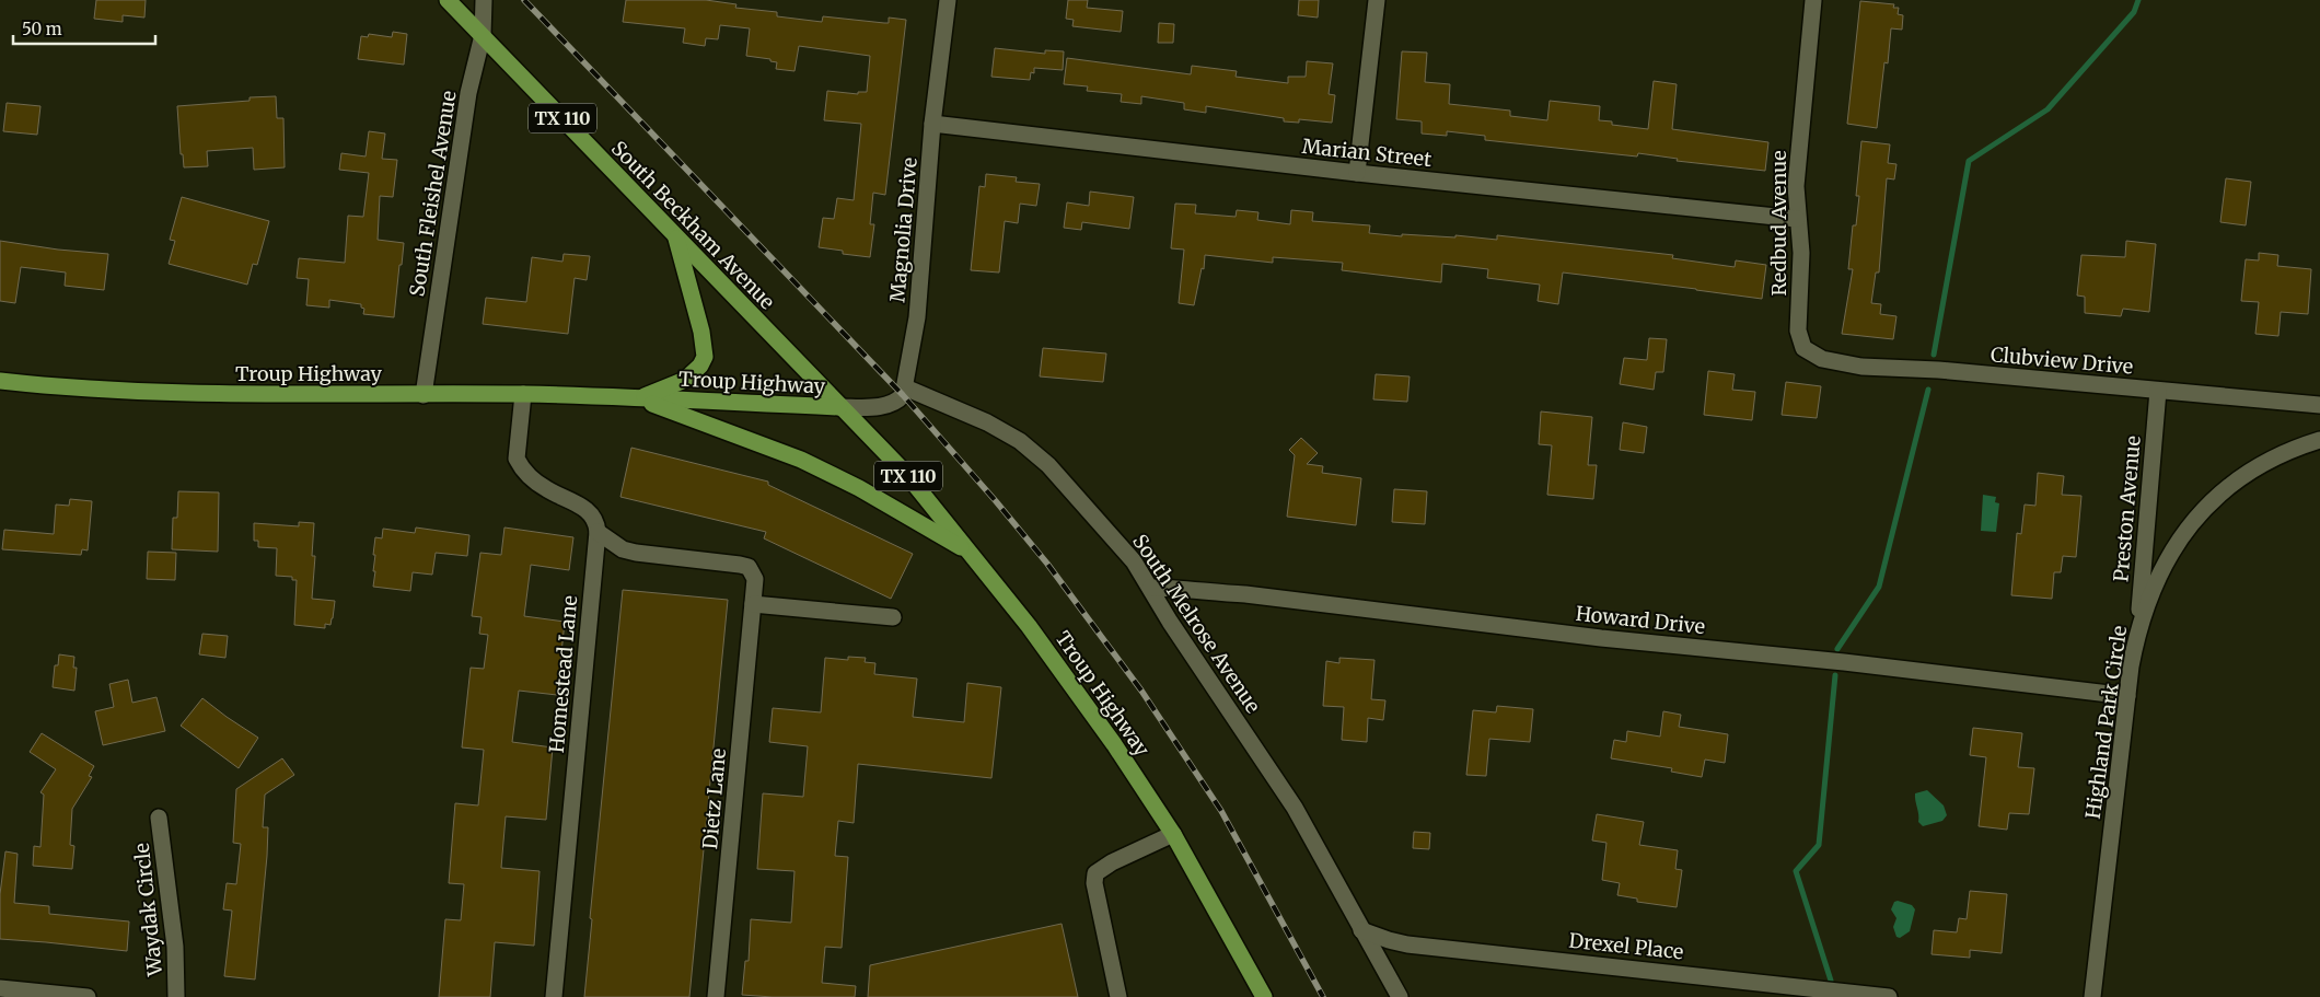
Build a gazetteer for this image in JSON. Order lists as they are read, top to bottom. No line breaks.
{"streets":{"main road":["TX 110","South Beckham Avenue","Troup Highway"],"street":["Marian Street","South Fleishel Avenue","Redbud Avenue","Magnolia Drive","Clubview Drive","Preston Avenue","Howard Drive","South Melrose Avenue","Homestead Lane","Highland Park Circle","Dietz Lane","Waydak Circle","Drexel Place"]},"crossings":[["Marian Street","Redbud Avenue"],["Marian Street","Magnolia Drive"],["South Fleishel Avenue","South Beckham Avenue"],["South Fleishel Avenue","Troup Highway"],["Redbud Avenue","Clubview Drive"],["South Beckham Avenue","Troup Highway"],["Magnolia Drive","South Melrose Avenue"],["Clubview Drive","Preston Avenue"],["Preston Avenue","Highland Park Circle"],["Howard Drive","South Melrose Avenue"],["Howard Drive","Highland Park Circle"],["South Melrose Avenue","Drexel Place"],["Homestead Lane","Dietz Lane"]],"scale_bar":"50 m"}
